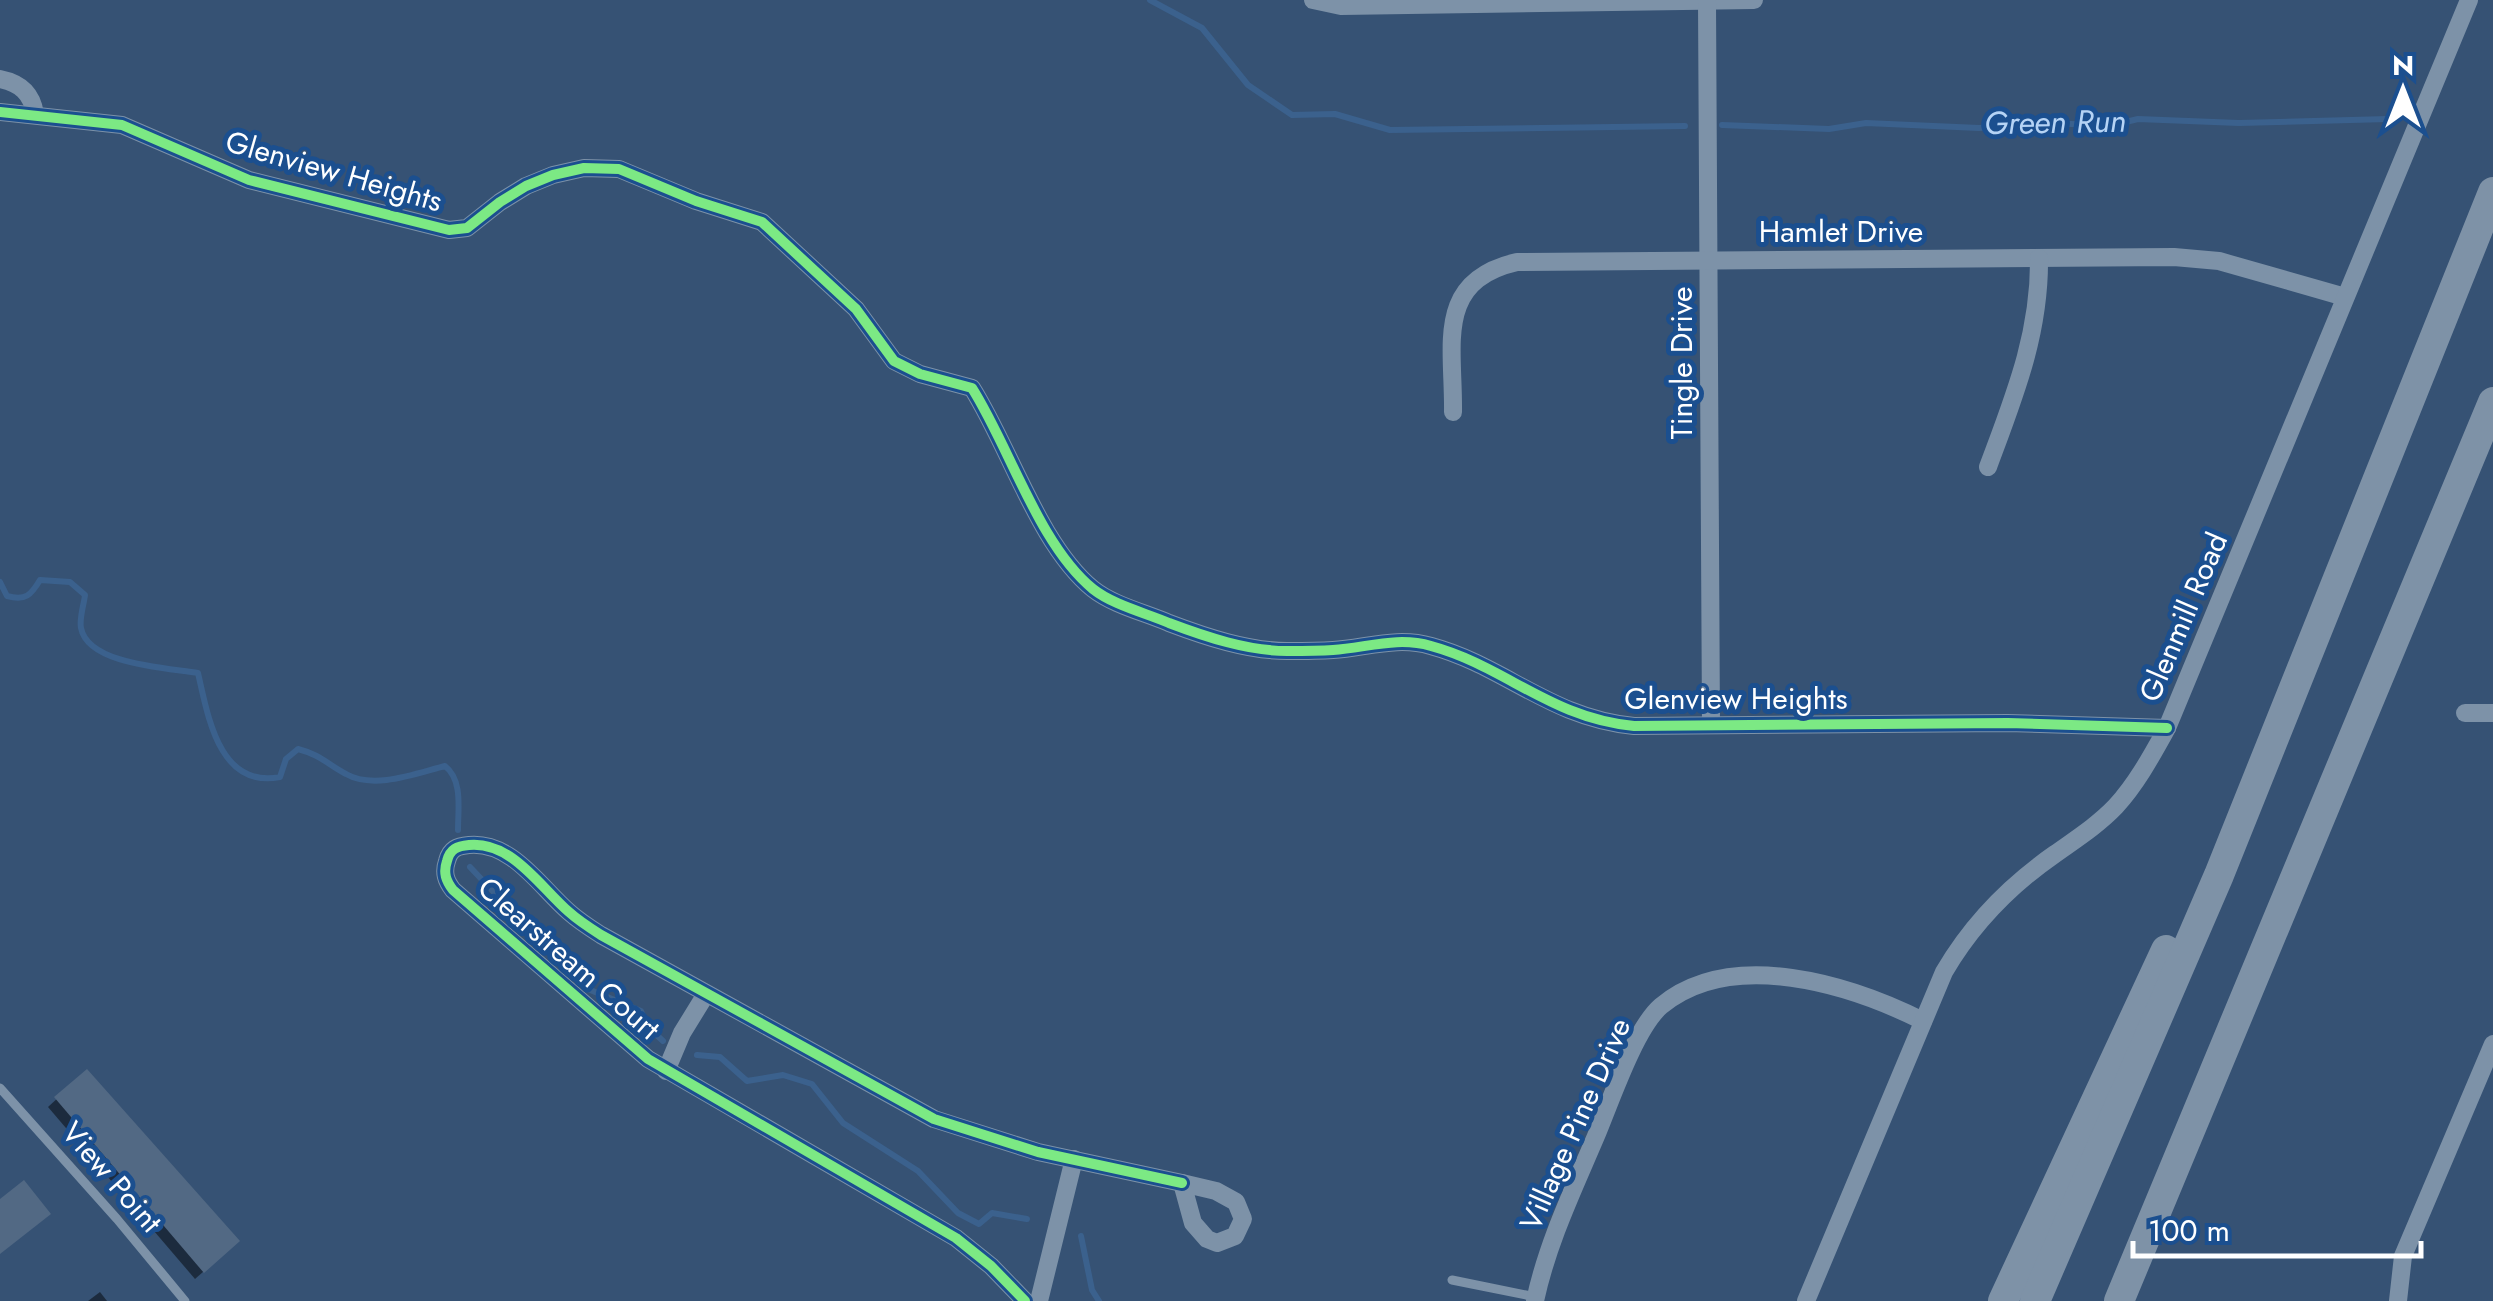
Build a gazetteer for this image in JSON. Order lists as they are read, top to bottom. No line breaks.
{"streets":{"street":["Glenview Heights","Hamlet Drive","Tingle Drive","Glenmill Road","Clearstream Court","Village Pine Drive"],"lane":["View Point"]},"crossings":[["Glenview Heights","Tingle Drive"],["Glenview Heights","Glenmill Road"],["Hamlet Drive","Tingle Drive"],["Hamlet Drive","Glenmill Road"],["Glenmill Road","Village Pine Drive"]],"water":["Green Run"],"scale_bar":"100 m","north":"top"}
